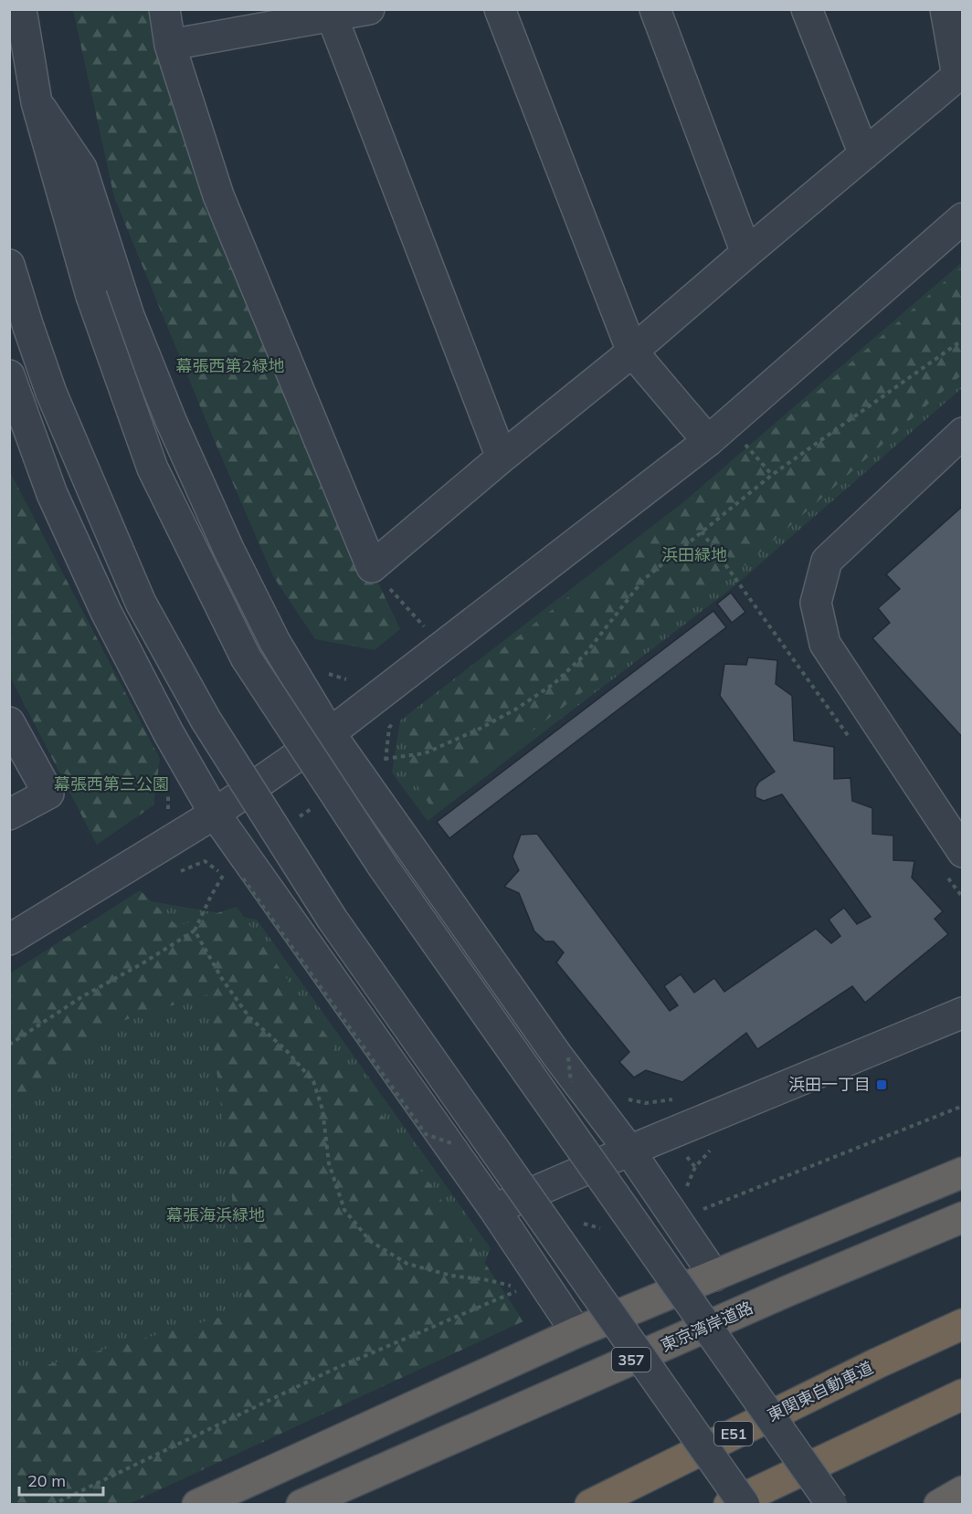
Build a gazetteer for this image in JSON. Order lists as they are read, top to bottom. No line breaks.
{"streets":{"highway":["東京湾岸道路","357","東関東自動車道","E51"]},"parks":["幕張西第2緑地","浜田緑地","幕張西第三公園","幕張海浜緑地"],"places":{"transit":["浜田一丁目"]},"scale_bar":"20 m"}
